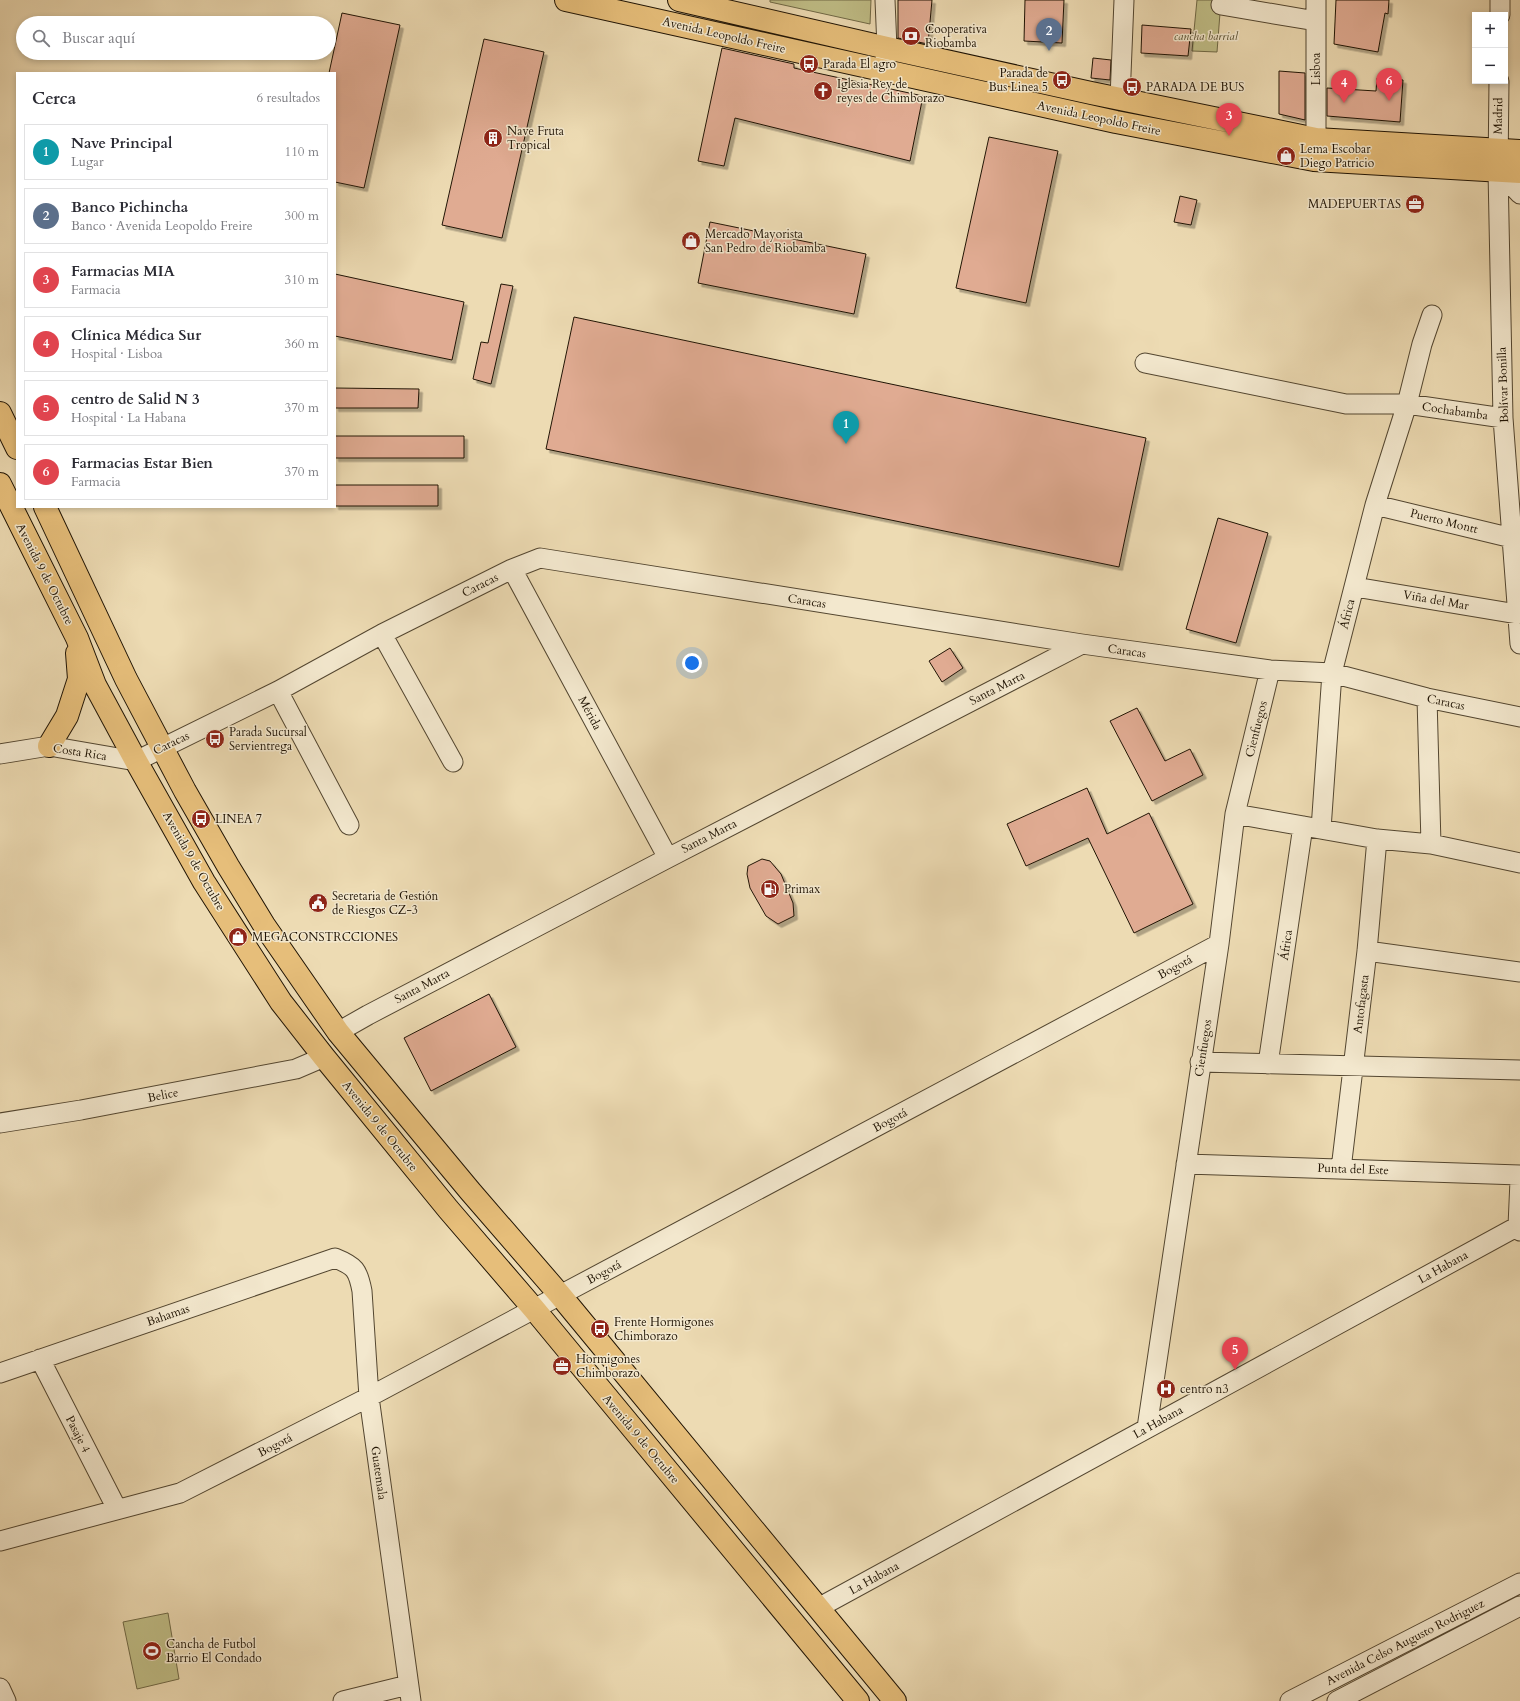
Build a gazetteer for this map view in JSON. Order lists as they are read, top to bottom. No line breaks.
{"streets":{"main road":["Avenida Leopoldo Freire","Avenida 9 de Octubre"],"street":["Lisboa","Madrid","Bolívar Bonilla","Cochabamba","Puerto Montt","Caracas","Viña del Mar","África","Santa Marta","Mérida","Cienfuegos","Costa Rica","Bogotá","Antofagasta","Belice","Punta del Este","La Habana","Bahamas","Pasaje 4","Guatemala","Avenida Celso Augusto Rodriguez"]},"crossings":[["Avenida Leopoldo Freire","Lisboa"],["Avenida Leopoldo Freire","Madrid"],["Avenida Leopoldo Freire","Bolívar Bonilla"],["Madrid","Bolívar Bonilla"],["Bolívar Bonilla","Cochabamba"],["Bolívar Bonilla","Puerto Montt"],["Bolívar Bonilla","Viña del Mar"],["Cochabamba","África"],["Puerto Montt","África"],["Avenida 9 de Octubre","Caracas"],["Avenida 9 de Octubre","Costa Rica"],["Avenida 9 de Octubre","Bogotá"],["Avenida 9 de Octubre","Belice"],["Caracas","África"],["Caracas","Santa Marta"],["Caracas","Mérida"],["Caracas","Cienfuegos"],["Caracas","Costa Rica"],["Viña del Mar","África"],["Santa Marta","Mérida"],["Cienfuegos","Bogotá"],["Cienfuegos","Punta del Este"],["Cienfuegos","La Habana"],["Bogotá","Pasaje 4"],["Bogotá","Guatemala"],["Antofagasta","Punta del Este"],["Bahamas","Pasaje 4"],["Bahamas","Guatemala"]],"parks":["cancha barrial"],"places":{"bank":["Cooperativa Riobamba"],"bus stop":["Parada El agro","Parada de Bus Linea 5","PARADA DE BUS","Parada Sucursal Servientrega","LINEA 7","Frente Hormigones Chimborazo"],"church":["Iglesia Rey de reyes de Chimborazo"],"building":["Nave Fruta Tropical"],"shop":["Lema Escobar Diego Patricio","Mercado Mayorista San Pedro de Riobamba","MEGACONSTRCCIONES"],"office":["MADEPUERTAS","Hormigones Chimborazo"],"fuel station":["Primax"],"public building":["Secretaria de Gestión de Riesgos CZ-3"],"hospital":["centro n3"],"sports":["Cancha de Futbol Barrio El Condado"]},"page":{"map_buttons":["+","−"],"search":"Buscar aquí","pins":["2","6","4","3","1","5"],"heading":["Cerca","6 resultados"],"list":[{"mark":"1","name":"Nave Principal","note":"Lugar","value":"110 m"},{"mark":"2","name":"Banco Pichincha","note":"Banco · Avenida Leopoldo Freire","value":"300 m"},{"mark":"3","name":"Farmacias MIA","note":"Farmacia","value":"310 m"},{"mark":"4","name":"Clínica Médica Sur","note":"Hospital · Lisboa","value":"360 m"},{"mark":"5","name":"centro de Salid N 3","note":"Hospital · La Habana","value":"370 m"},{"mark":"6","name":"Farmacias Estar Bien","note":"Farmacia","value":"370 m"}]}}
